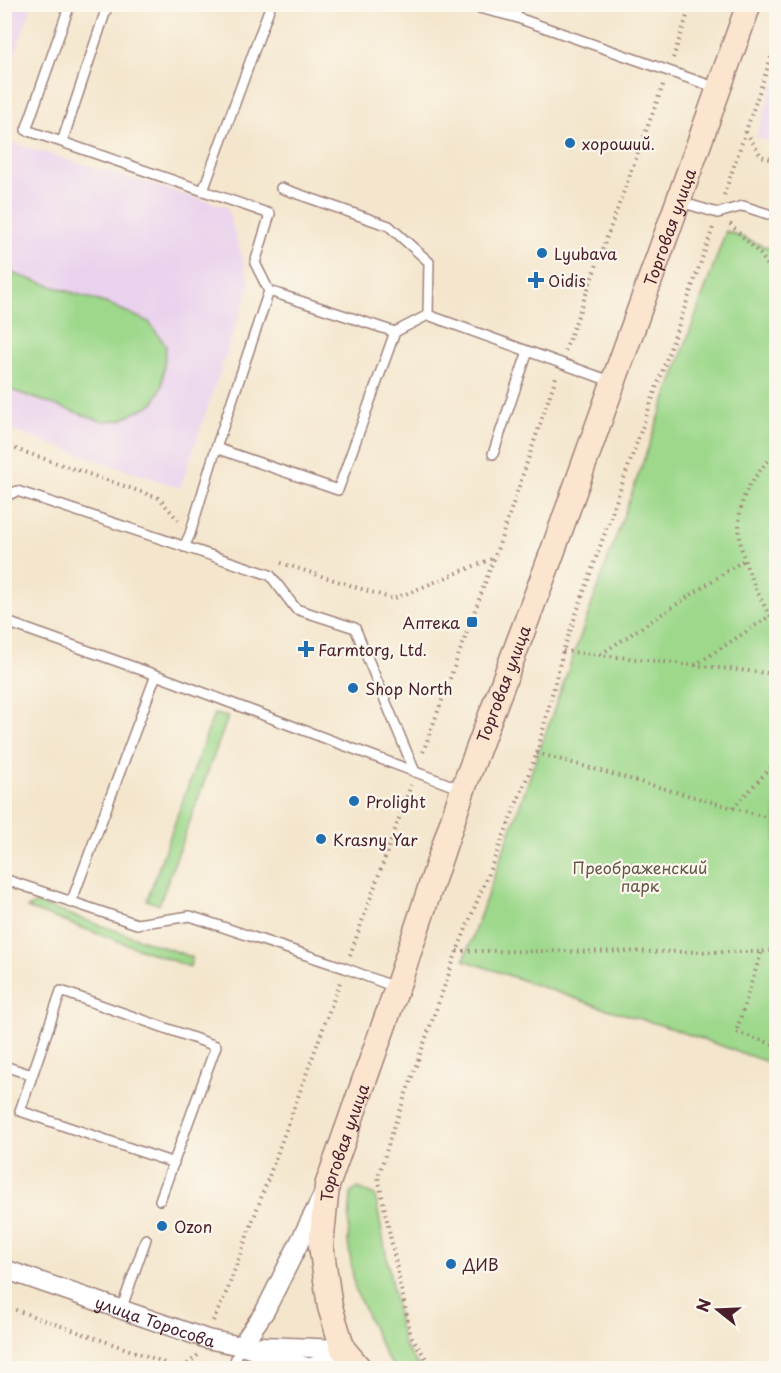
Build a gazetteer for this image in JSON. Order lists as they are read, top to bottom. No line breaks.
{"streets":{"street":["Торговая улица","улица Торосова"]},"parks":["Преображенский парк"],"places":{"other":["хороший.","Lyubava","Shop North","Prolight","Krasny Yar","Ozon","ДИВ"],"health":["Oidis","Farmtorg, Ltd."],"transit":["Аптека"]},"north":"left"}
